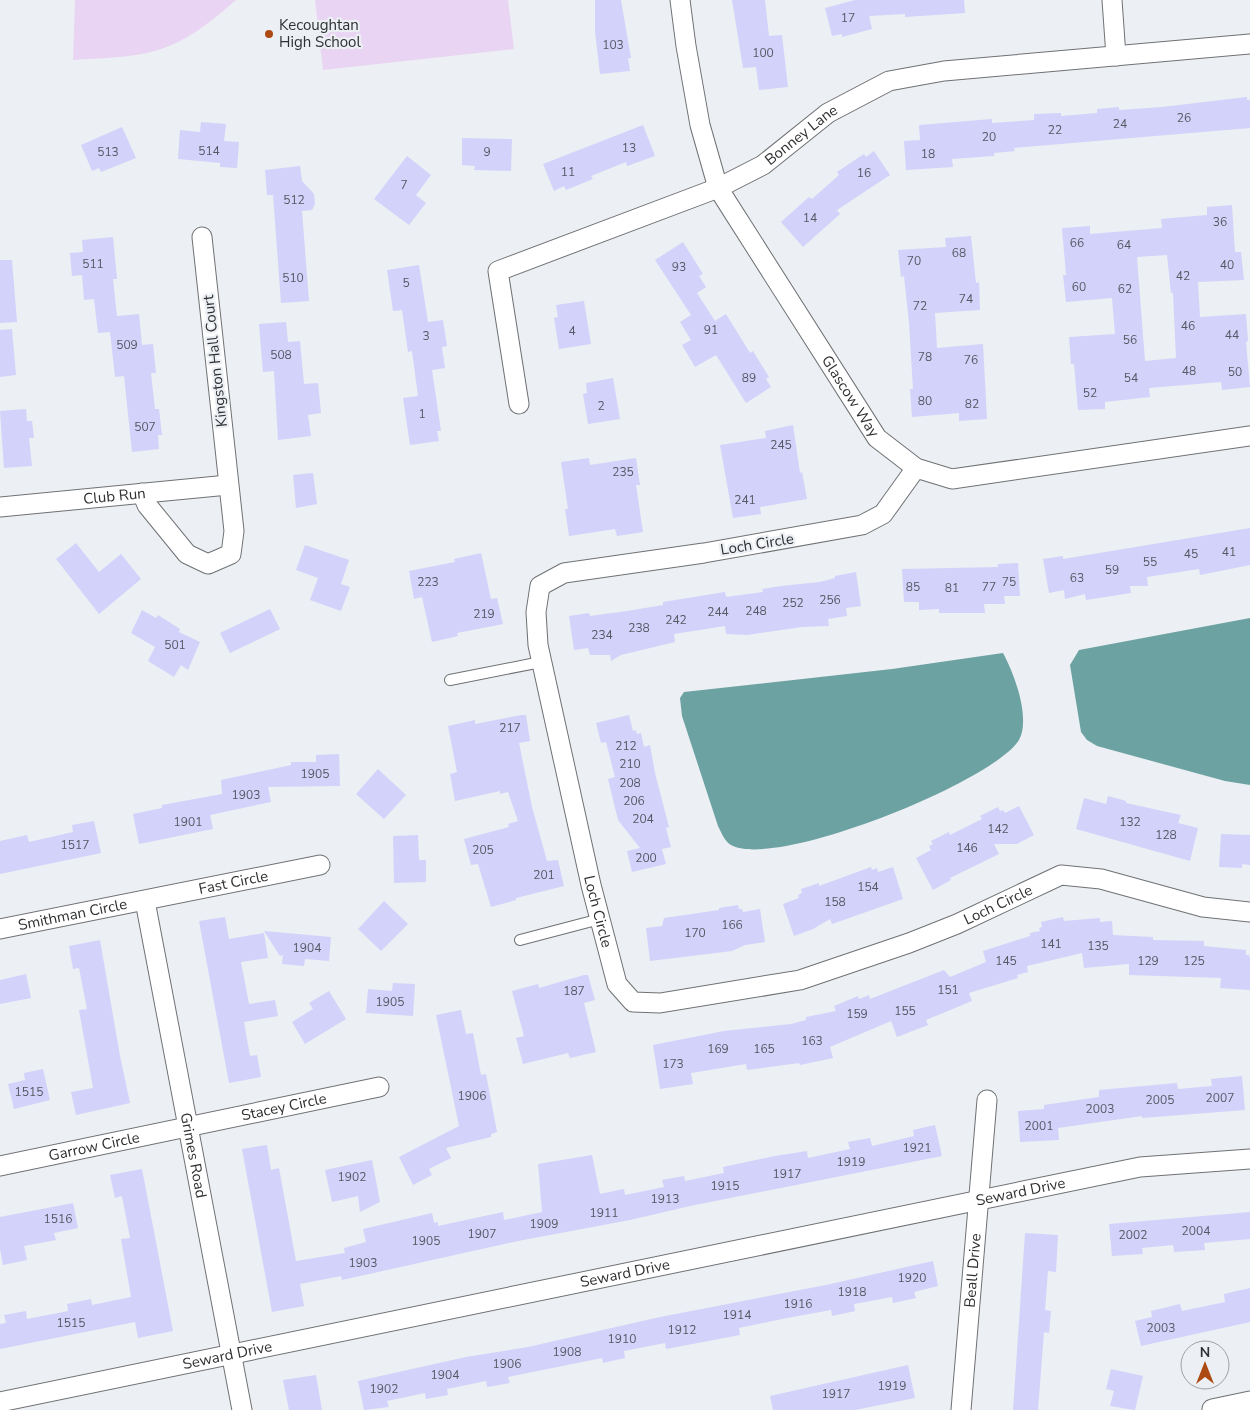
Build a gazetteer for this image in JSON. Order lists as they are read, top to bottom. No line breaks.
{"streets":{"street":["Bonney Lane","Kingston Hall Court","Glascow Way","Club Run","Loch Circle","Fast Circle","Smithman Circle","Stacey Circle","Garrow Circle","Grimes Road","Seward Drive","Beall Drive"]},"crossings":[["Bonney Lane","Glascow Way"],["Kingston Hall Court","Club Run"],["Glascow Way","Loch Circle"],["Fast Circle","Smithman Circle"],["Fast Circle","Grimes Road"],["Smithman Circle","Grimes Road"],["Stacey Circle","Garrow Circle"],["Stacey Circle","Grimes Road"],["Garrow Circle","Grimes Road"],["Grimes Road","Seward Drive"],["Seward Drive","Beall Drive"]],"places":["Kecoughtan High School"],"house_numbers":["17","103","100","26","24","22","20","13","514","513","9","18","11","16","7","512","14","36","66","64","68","70","511","40","93","42","510","5","60","62","74","72","46","91","4","44","3","56","509","508","78","76","48","50","89","54","52","80","82","2","1","507","245","235","241","41","45","55","59","63","223","75","85","77","81","256","252","248","244","219","242","238","234","501","217","212","210","1905","208","1903","206","204","1901","132","142","128","1517","146","205","200","201","154","158","166","170","141","135","1904","145","129","125","151","187","1905","155","159","163","169","165","173","1515","1906","2007","2005","2003","2001","1921","1919","1917","1902","1915","1913","1911","1516","1909","2004","1907","2002","1905","1903","1920","1918","1916","1914","1515","2003","1912","1910","1908","1906","1904","1919","1902","1917"],"north":"top"}
